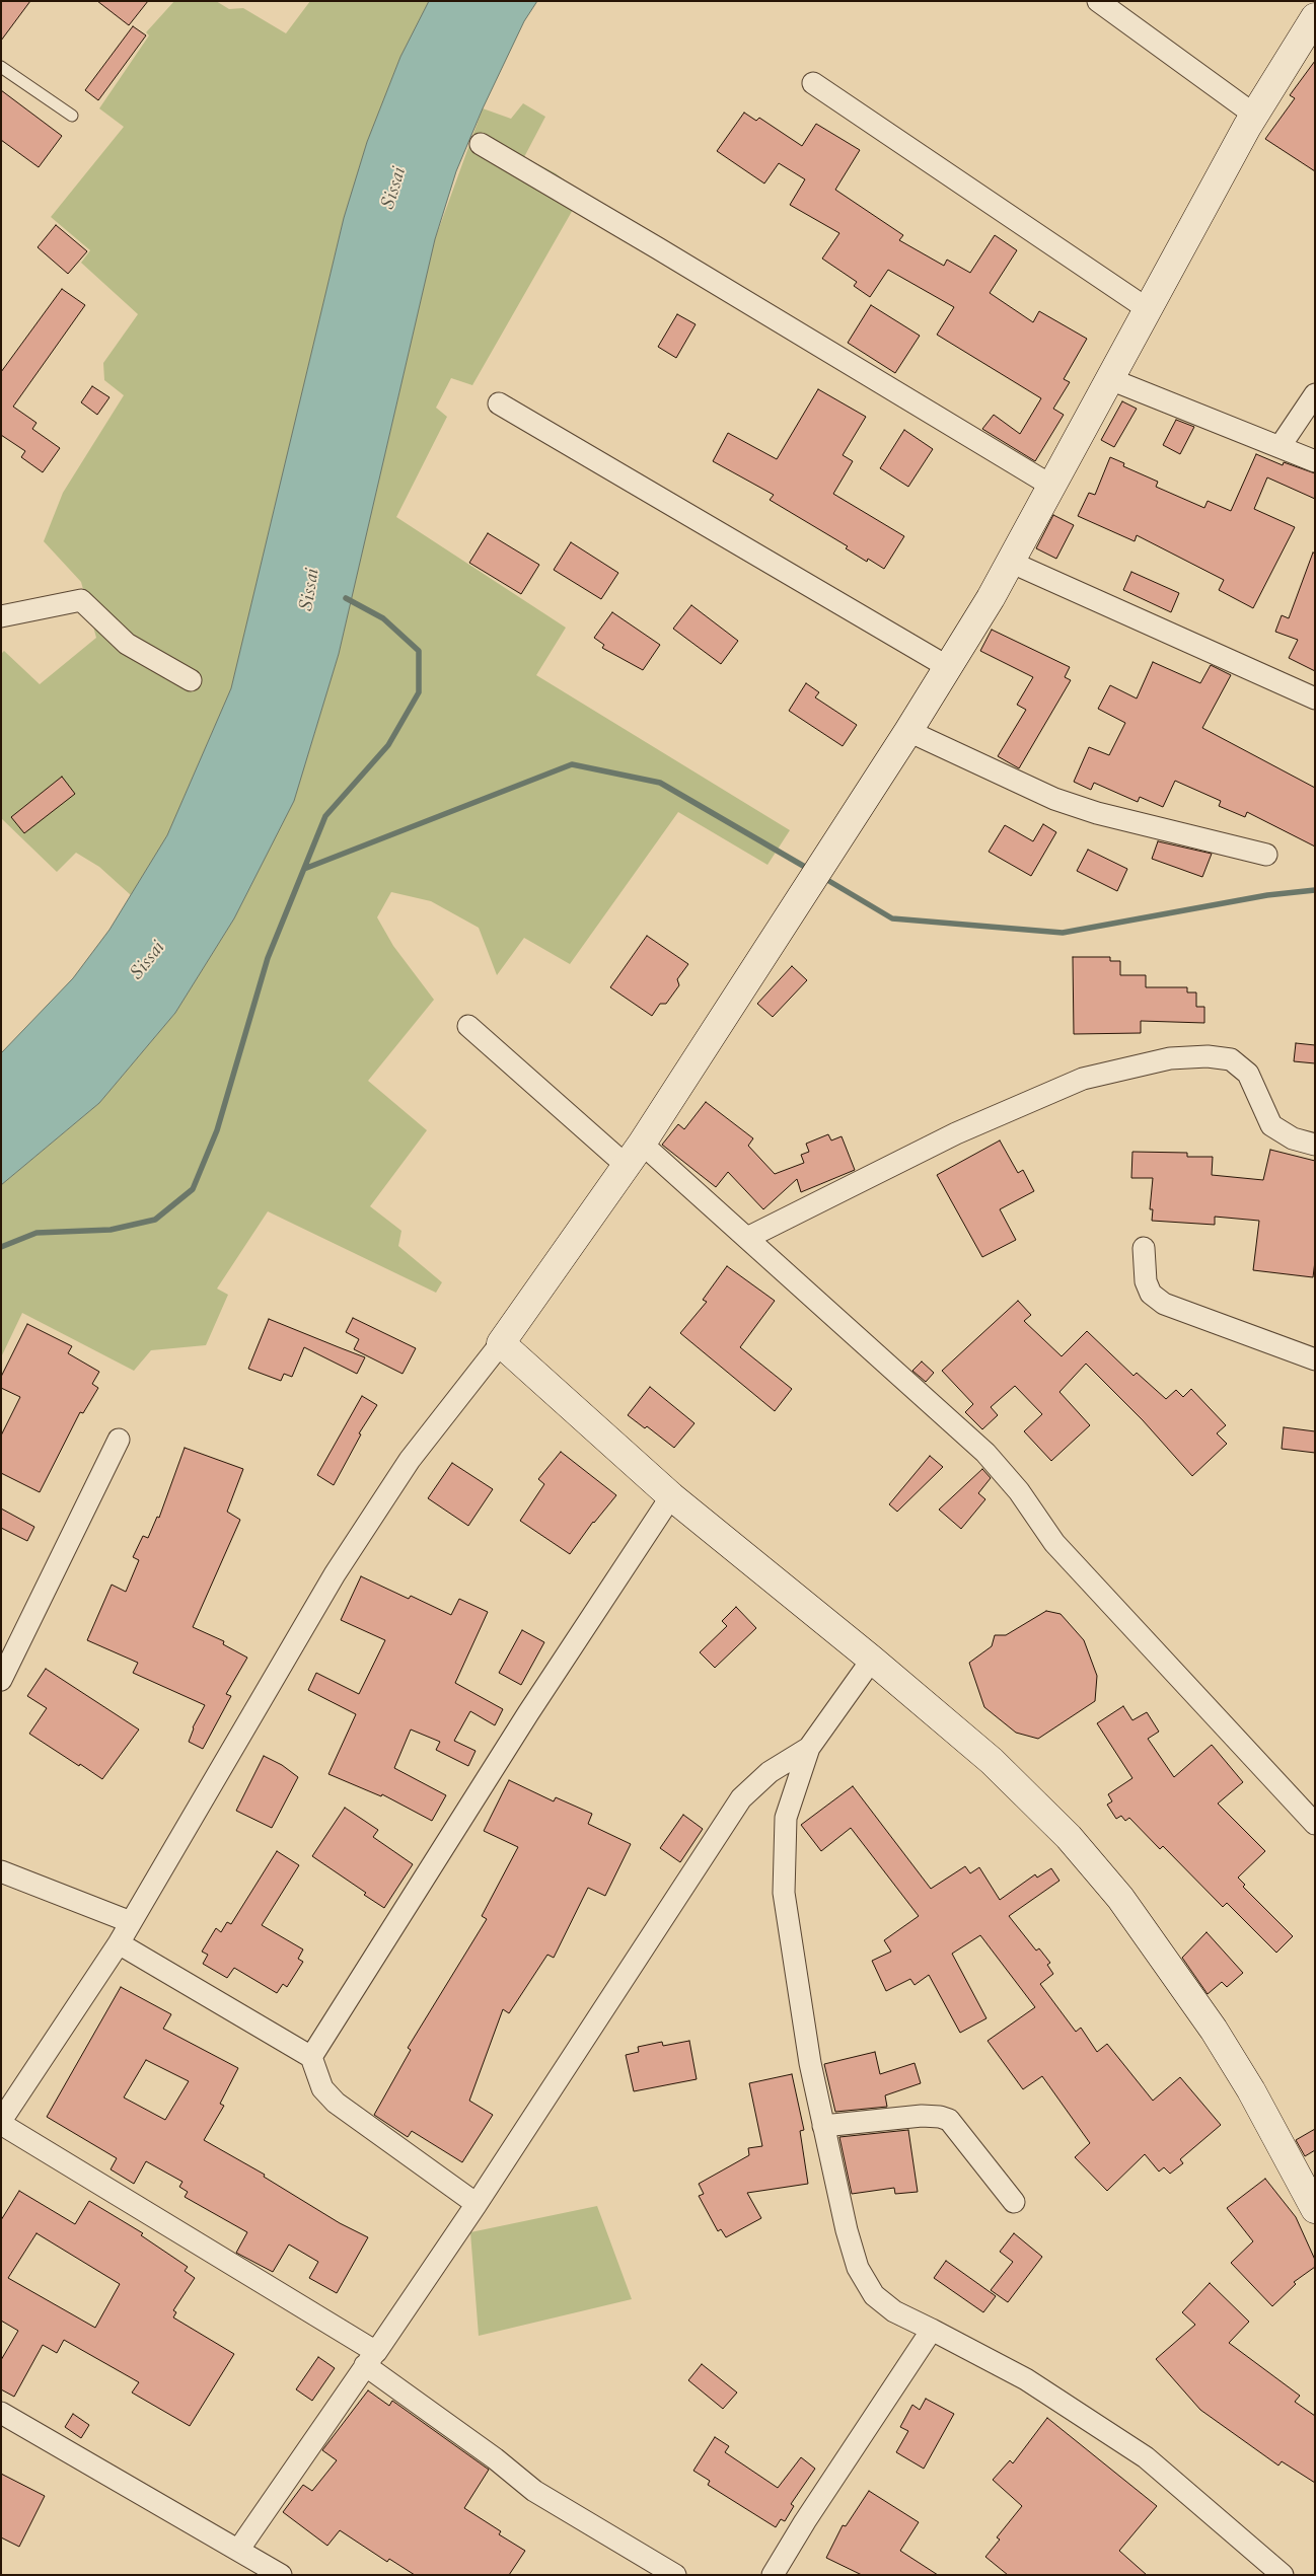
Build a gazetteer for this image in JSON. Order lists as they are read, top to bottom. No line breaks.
{"water":["Sissai"]}
